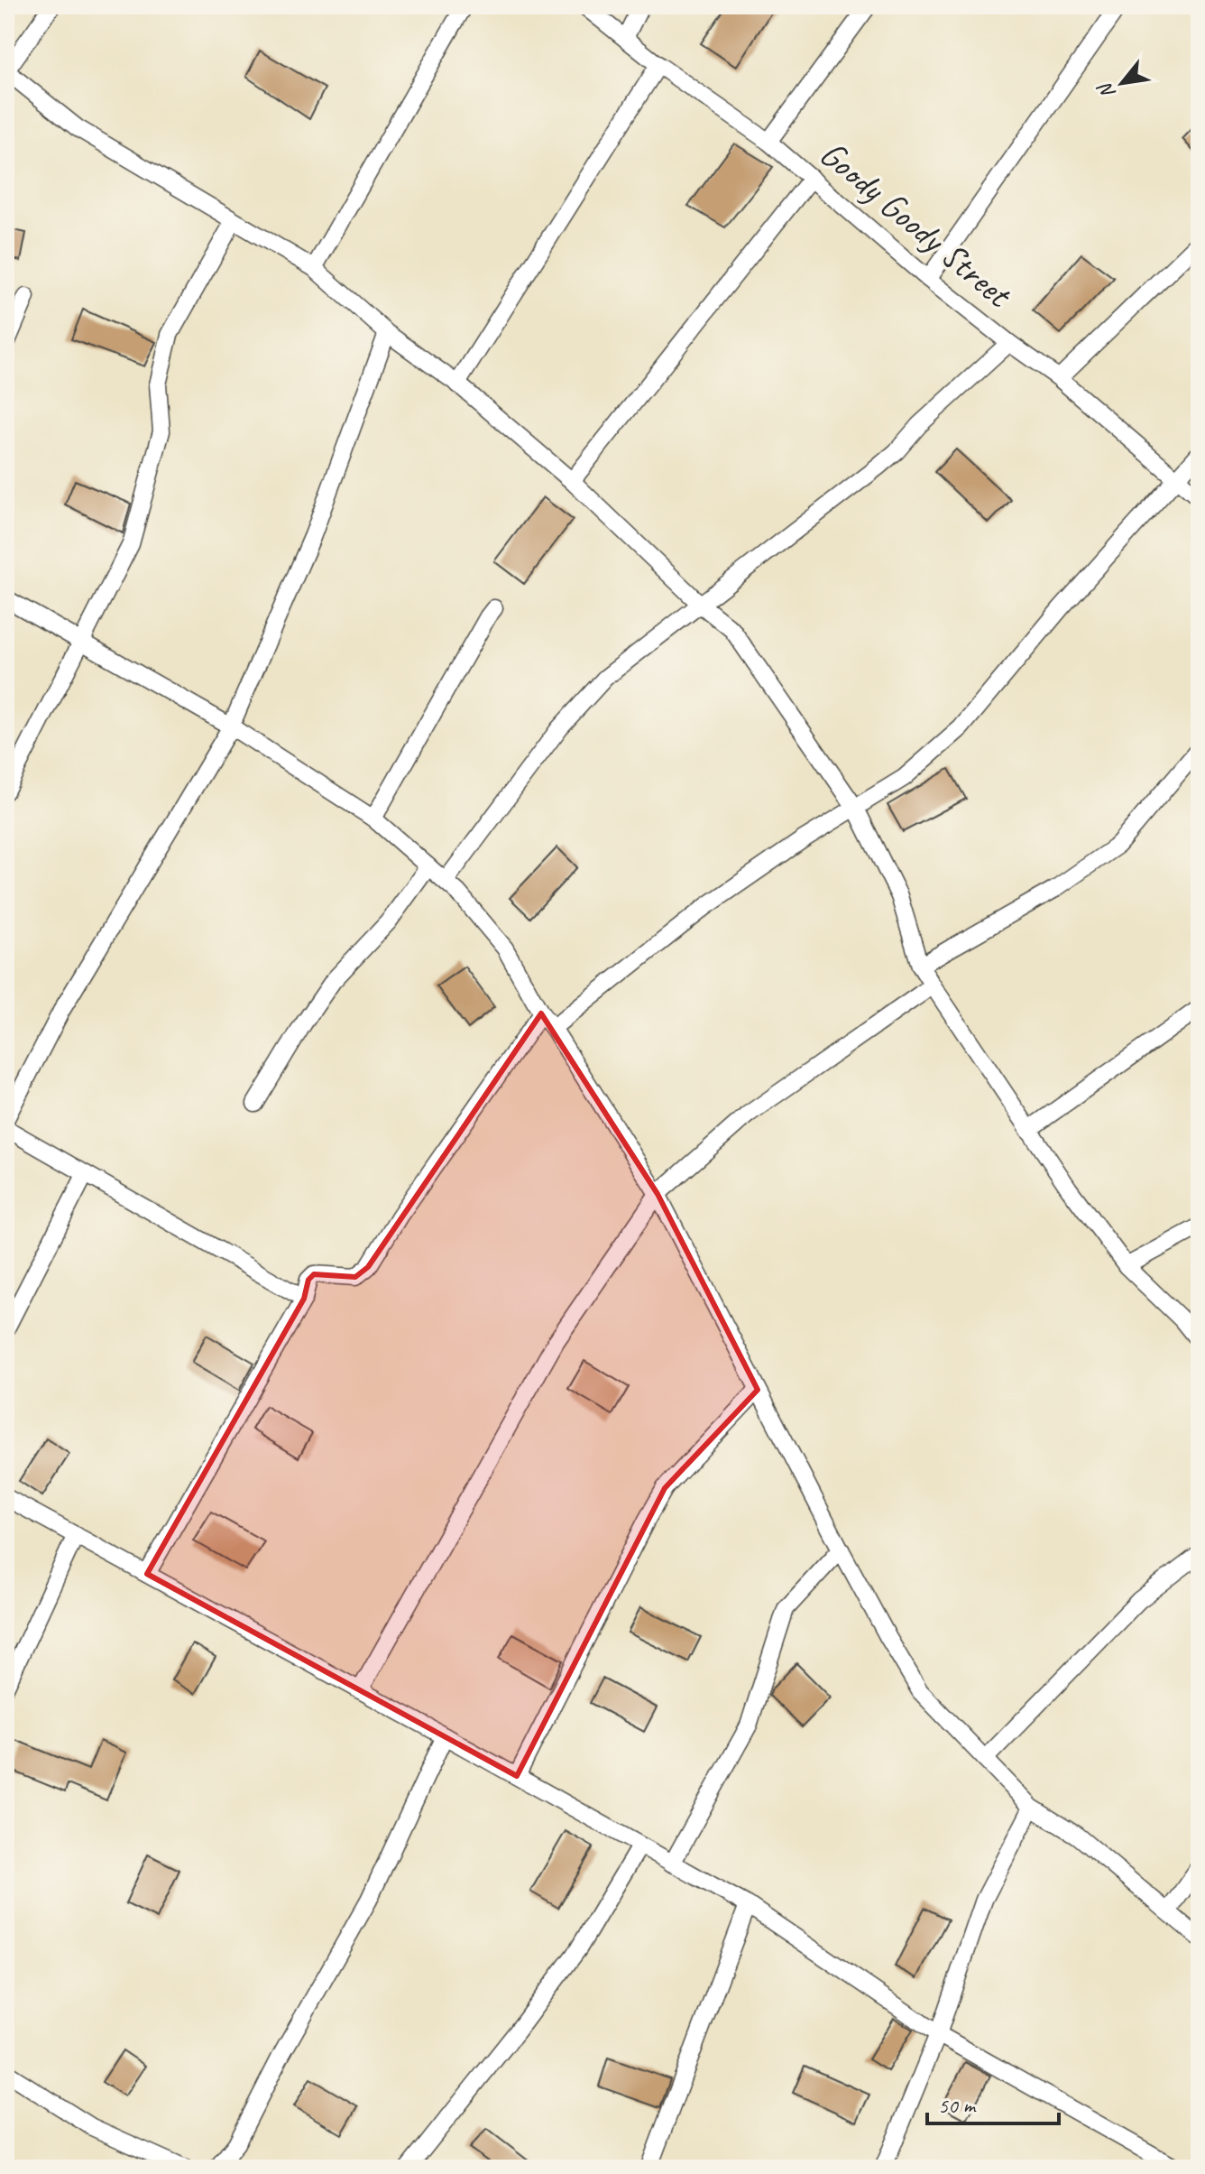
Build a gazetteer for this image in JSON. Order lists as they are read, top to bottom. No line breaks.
{"streets":{"street":["Goody Goody Street"]},"scale_bar":"50 m","north":"bottom left"}
